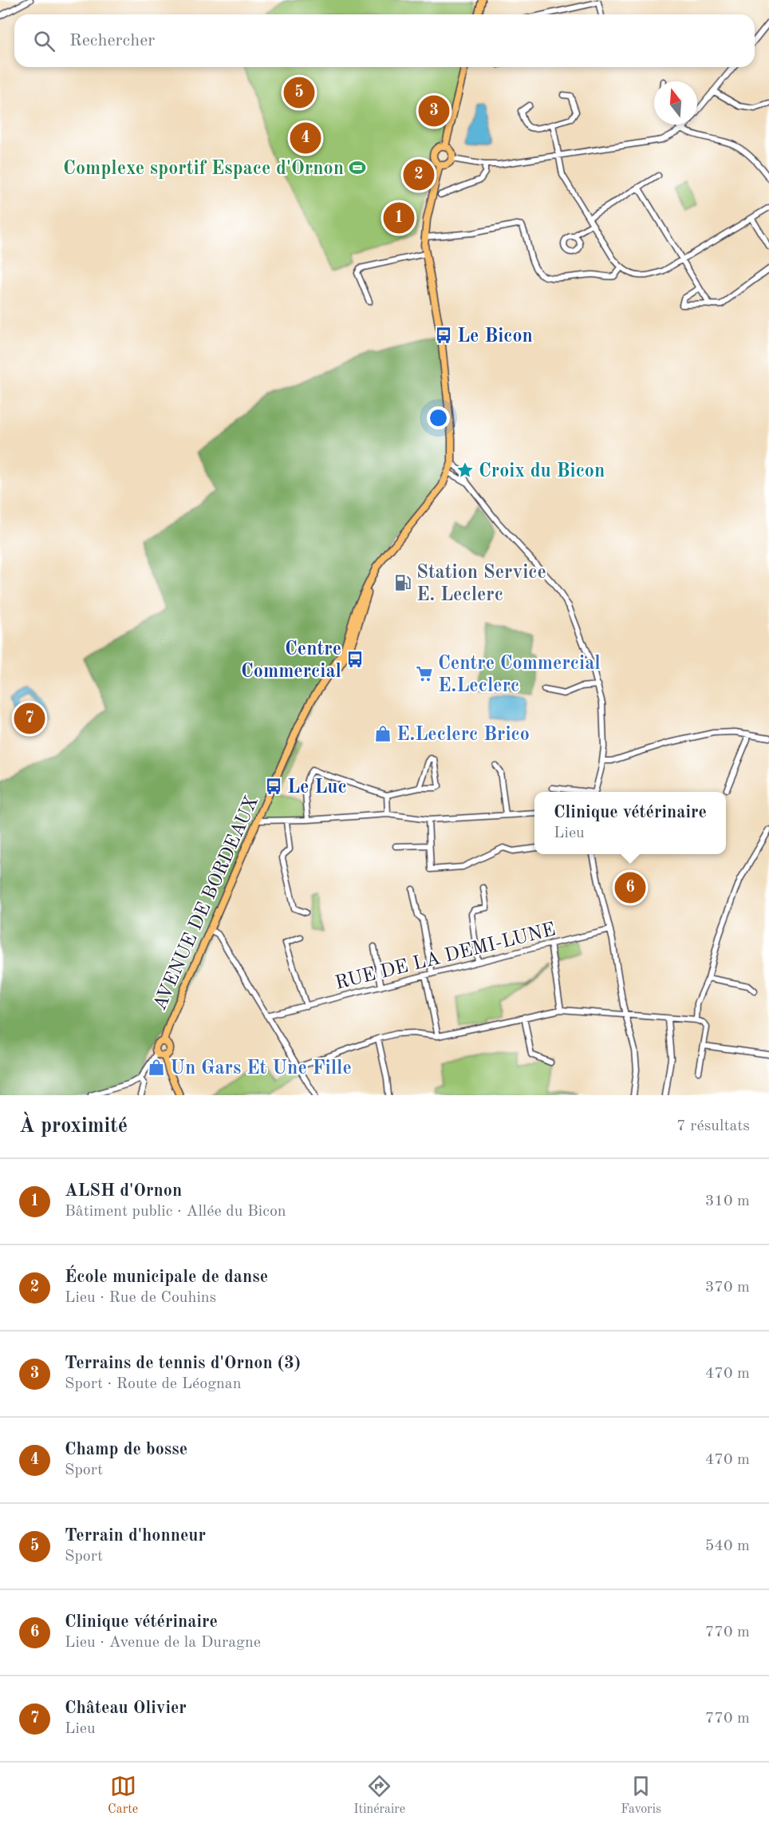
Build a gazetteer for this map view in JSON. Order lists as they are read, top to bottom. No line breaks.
{"streets":{"main road":["AVENUE DE BORDEAUX"],"street":["RUE DE LA DEMI-LUNE"]},"places":{"sports":["Complexe sportif Espace d'Ornon"],"bus stop":["Le Bicon","Centre Commercial","Le Luc"],"place":["Croix du Bicon"],"fuel station":["Station Service E. Leclerc"],"supermarket":["Centre Commercial E.Leclerc"],"shop":["E.Leclerc Brico","Un Gars Et Une Fille"]},"north":"top","page":{"search":"Rechercher","pins":["5","3","4","2","1","7","6"],"popup":["Clinique vétérinaire","Lieu"],"heading":["À proximité","7 résultats"],"list":[{"mark":"1","name":"ALSH d'Ornon","note":"Bâtiment public · Allée du Bicon","value":"310 m"},{"mark":"2","name":"École municipale de danse","note":"Lieu · Rue de Couhins","value":"370 m"},{"mark":"3","name":"Terrains de tennis d'Ornon (3)","note":"Sport · Route de Léognan","value":"470 m"},{"mark":"4","name":"Champ de bosse","note":"Sport","value":"470 m"},{"mark":"5","name":"Terrain d'honneur","note":"Sport","value":"540 m"},{"mark":"6","name":"Clinique vétérinaire","note":"Lieu · Avenue de la Duragne","value":"770 m"},{"mark":"7","name":"Château Olivier","note":"Lieu","value":"770 m"}],"nav":["Carte","Itinéraire","Favoris"]}}
